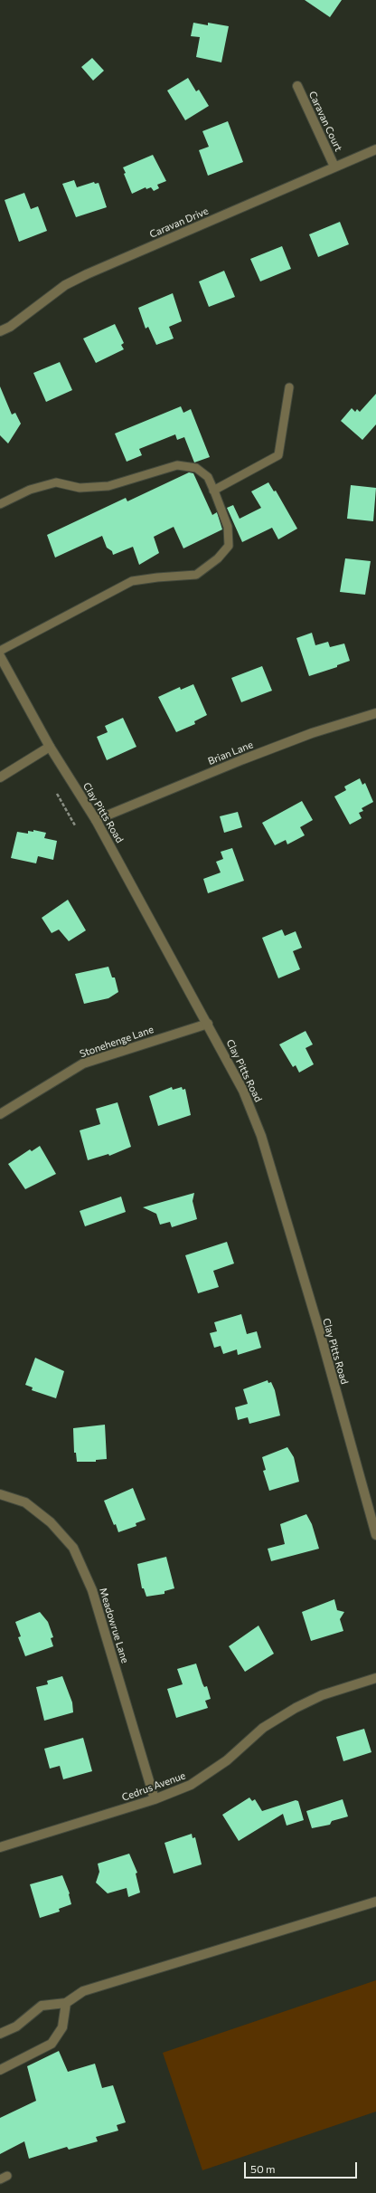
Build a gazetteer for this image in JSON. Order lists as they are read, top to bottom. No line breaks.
{"streets":{"street":["Caravan Court","Caravan Drive","Brian Lane","Clay Pitts Road","Stonehenge Lane","Meadowrue Lane","Cedrus Avenue"]},"crossings":[["Caravan Court","Caravan Drive"],["Brian Lane","Clay Pitts Road"],["Clay Pitts Road","Stonehenge Lane"],["Meadowrue Lane","Cedrus Avenue"]],"scale_bar":"50 m"}
